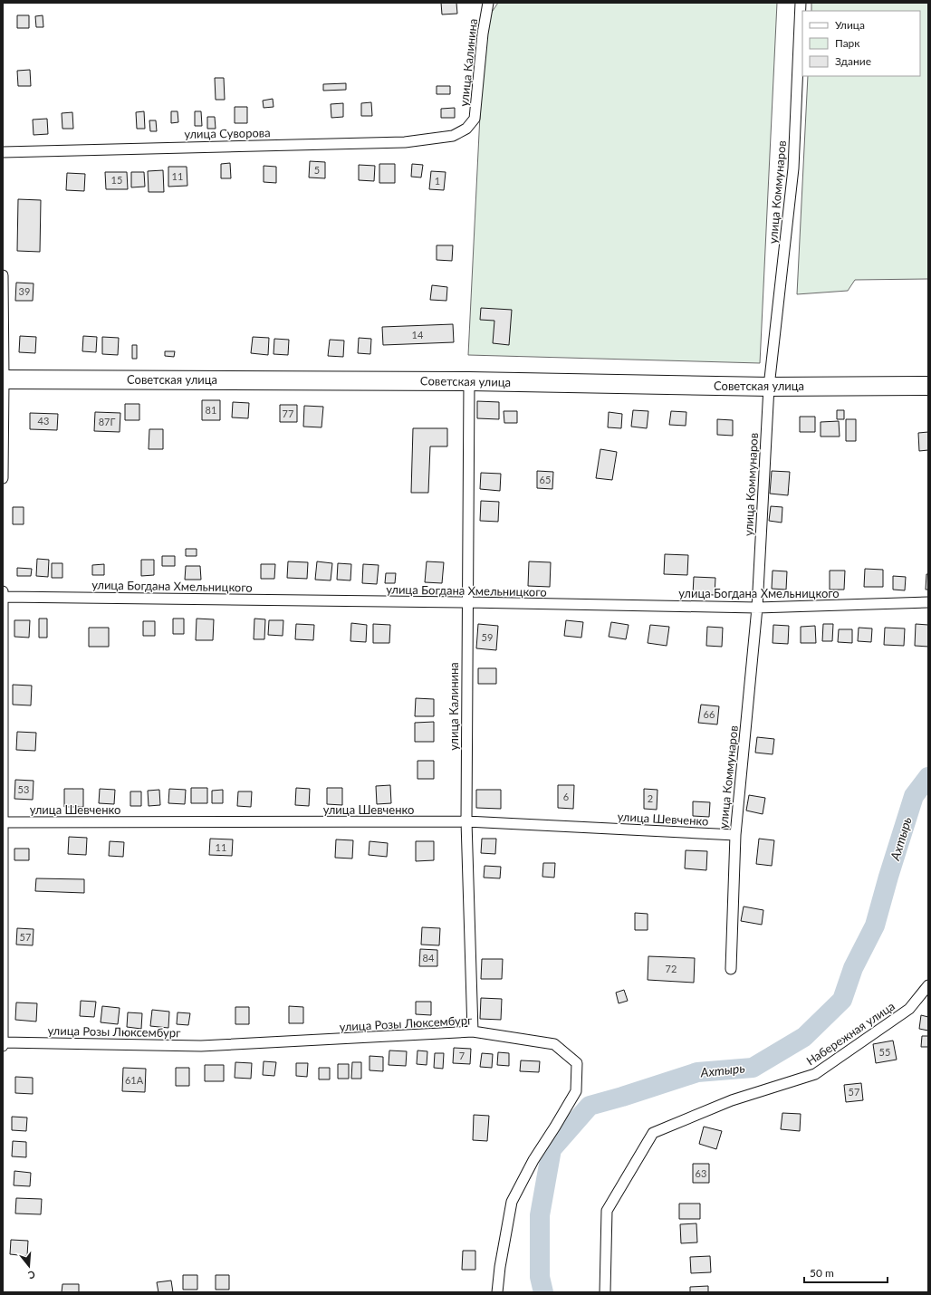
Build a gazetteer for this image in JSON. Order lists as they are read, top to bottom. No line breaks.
{"streets":{"highway":["Советская улица"],"street":["улица Калинина","улица Суворова","улица Коммунаров","улица Богдана Хмельницкого","улица Шевченко","улица Розы Люксембург","Набережная улица"]},"crossings":[["улица Калинина","улица Суворова"],["улица Калинина","Советская улица"],["улица Калинина","улица Богдана Хмельницкого"],["улица Калинина","улица Шевченко"],["улица Калинина","улица Розы Люксембург"],["улица Коммунаров","Советская улица"],["улица Коммунаров","улица Богдана Хмельницкого"],["улица Коммунаров","улица Шевченко"]],"water":["Ахтырь"],"house_numbers":["5","11","15","1","39","14","81","77","43","87Г","65","59","66","53","6","2","11","57","84","72","55","7","61А","57","63"],"legend":["Улица","Парк","Здание"],"scale_bar":"50 m","north":"bottom"}
